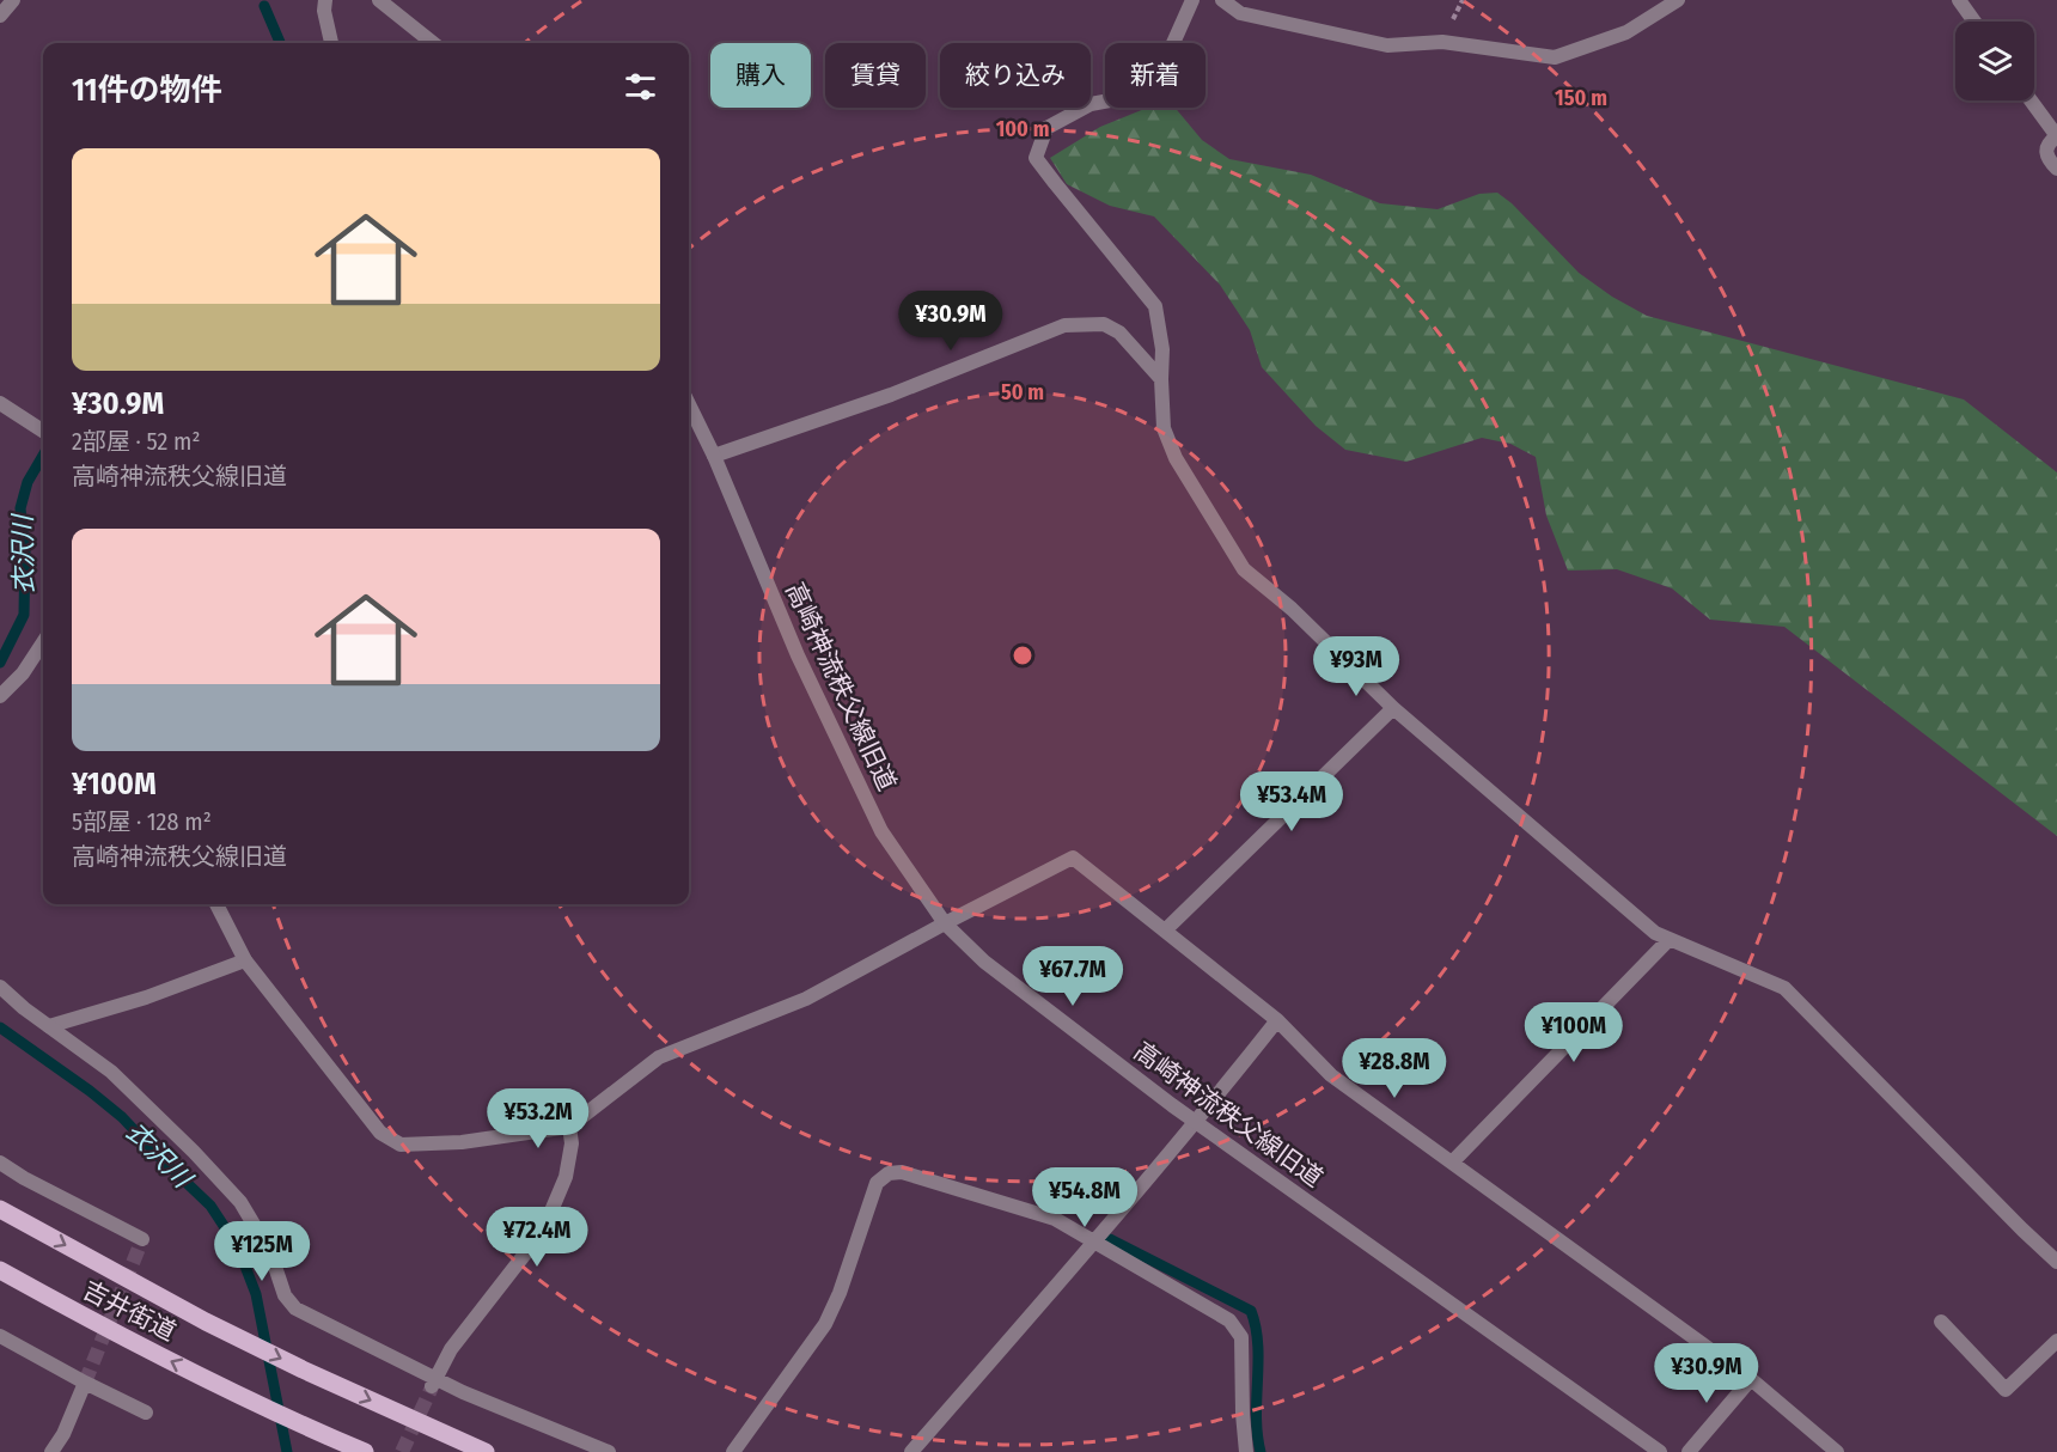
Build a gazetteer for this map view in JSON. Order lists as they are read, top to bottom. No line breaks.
{"streets":{"main road":["吉井街道"],"street":["高崎神流秩父線旧道"]},"water":["衣沢川"],"page":{"chip":["購入","賃貸","絞り込み","新着"],"heading":"11件の物件","list":[{"name":"¥30.9M","note":"2部屋 · 52 m² · 高崎神流秩父線旧道"},{"name":"¥100M","note":"5部屋 · 128 m² · 高崎神流秩父線旧道"}],"price":["¥30.9M","¥93M","¥53.4M","¥67.7M","¥100M","¥28.8M","¥53.2M","¥54.8M","¥72.4M","¥125M","¥30.9M"]},"rings":["150 m","100 m","50 m"]}
